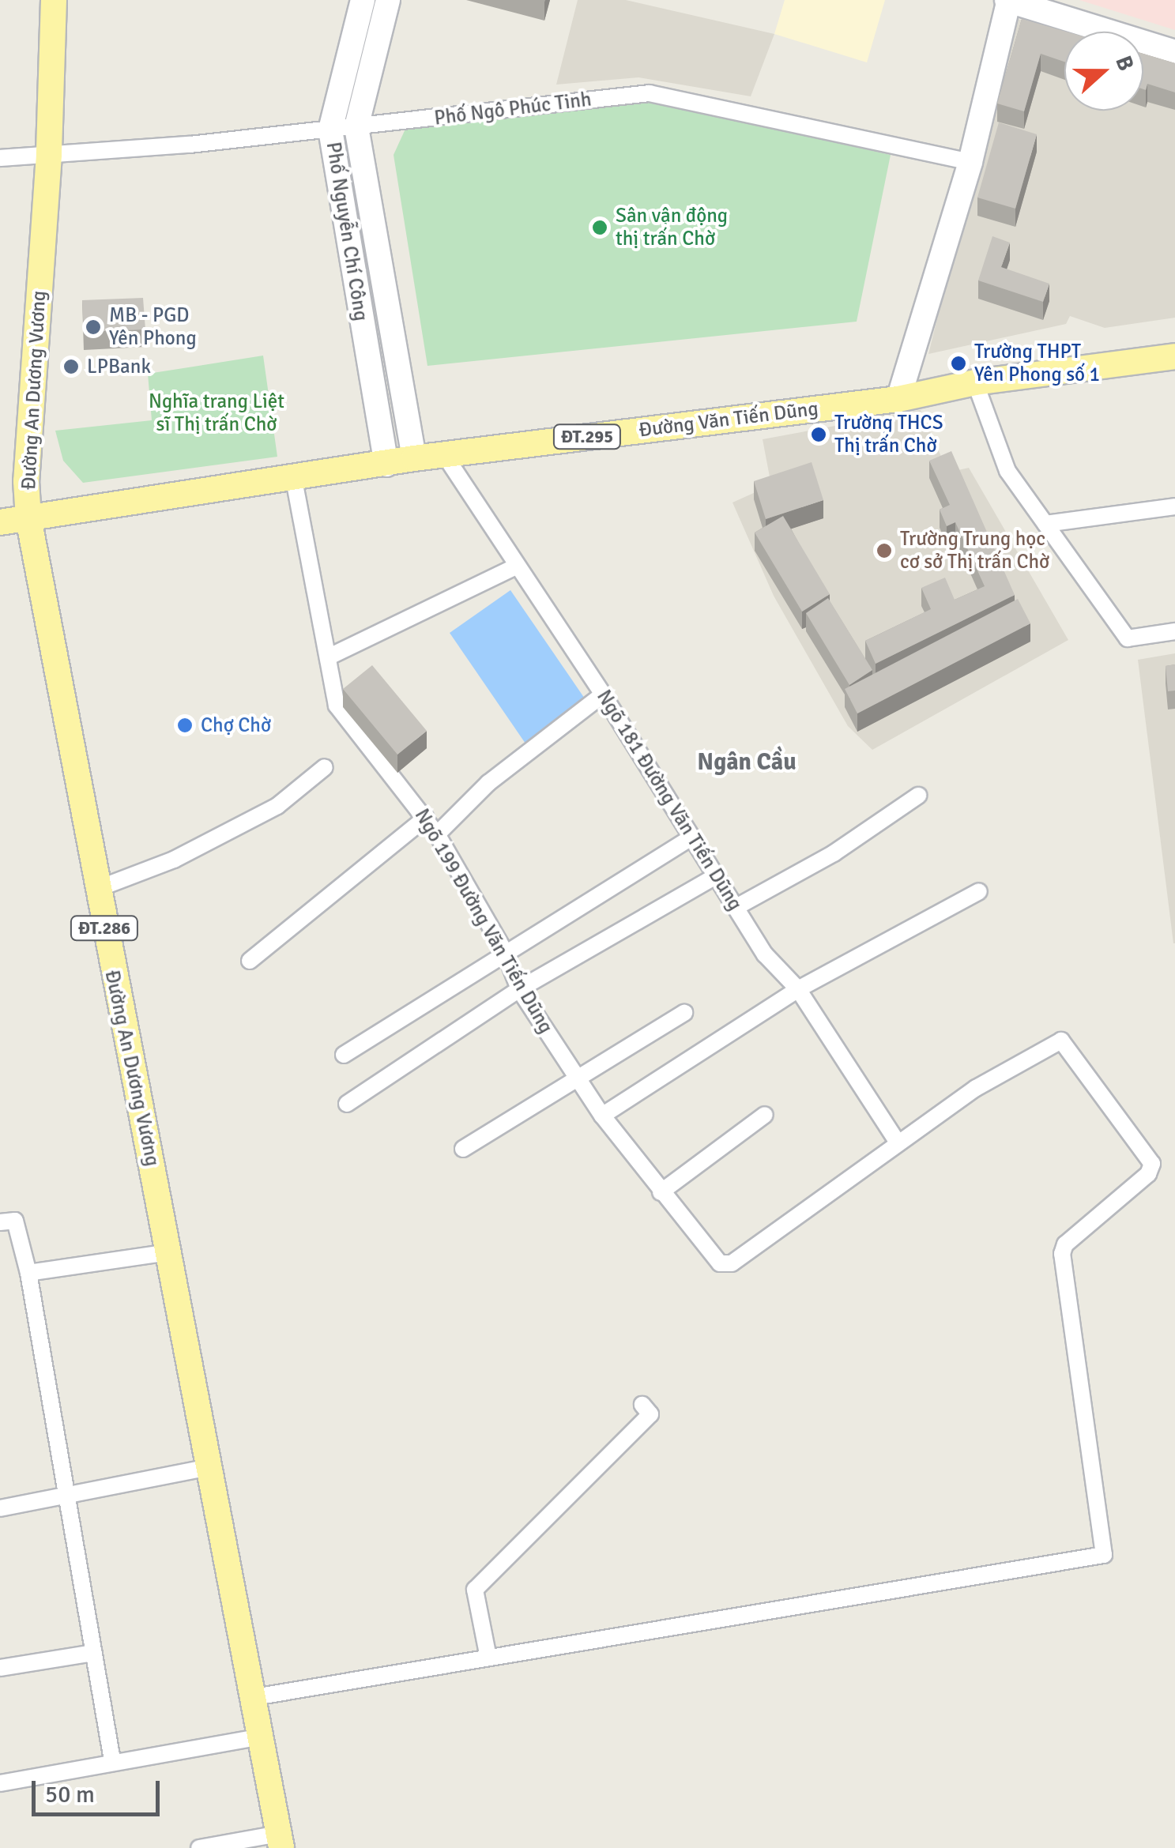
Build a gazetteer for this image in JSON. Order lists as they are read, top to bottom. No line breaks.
{"streets":{"main road":["Đường An Dương Vương","Đường Văn Tiến Dũng","ĐT.295","ĐT.286"],"street":["Phố Ngô Phúc Tinh","Phố Nguyễn Chí Công","Ngõ 181 Đường Văn Tiến Dũng","Ngõ 199 Đường Văn Tiến Dũng"]},"crossings":[["Phố Ngô Phúc Tinh","Phố Nguyễn Chí Công"],["Phố Ngô Phúc Tinh","Đường An Dương Vương"],["Phố Nguyễn Chí Công","Đường Văn Tiến Dũng"],["Đường An Dương Vương","Đường Văn Tiến Dũng"],["Đường Văn Tiến Dũng","Ngõ 181 Đường Văn Tiến Dũng"],["Đường Văn Tiến Dũng","Ngõ 199 Đường Văn Tiến Dũng"],["Ngõ 181 Đường Văn Tiến Dũng","Ngõ 199 Đường Văn Tiến Dũng"]],"districts":["Ngân Cầu"],"parks":["Nghĩa trang Liệt sĩ Thị trấn Chờ"],"places":["Sân vận động thị trấn Chờ","MB - PGD Yên Phong","Trường THPT Yên Phong số 1","LPBank","Trường THCS Thị trấn Chờ","Trường Trung học cơ sở Thị trấn Chờ","Chợ Chờ"],"scale_bar":"50 m","north":"right"}
